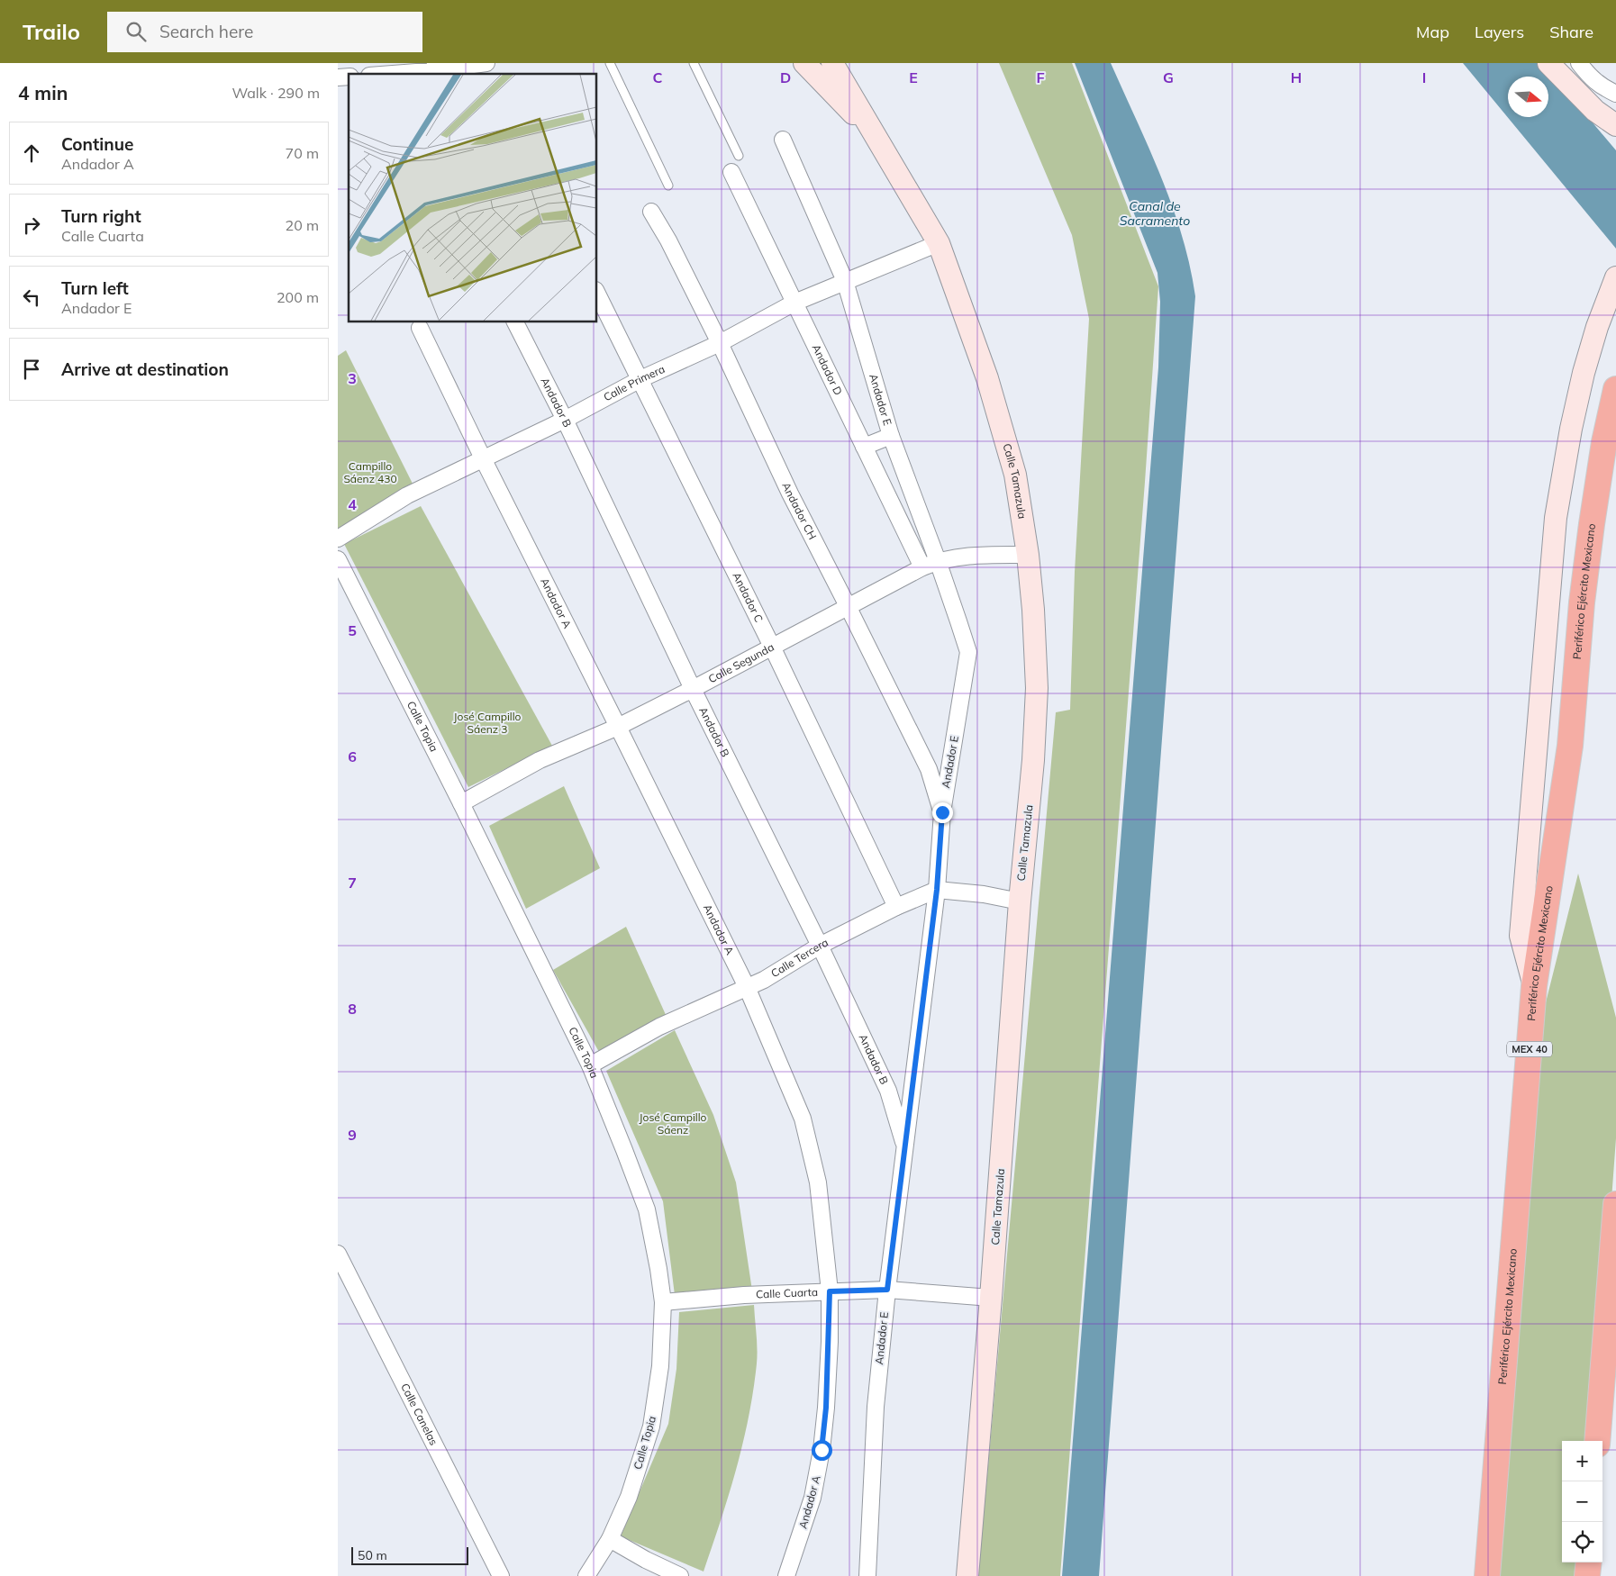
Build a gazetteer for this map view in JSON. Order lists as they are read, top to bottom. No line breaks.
{"streets":{"highway":["Periférico Ejército Mexicano","MEX 40"],"main road":["Calle Tamazula"],"street":["Andador D","Calle Primera","Andador E","Andador B","Andador CH","Andador C","Andador A","Calle Segunda","Calle Topia","Calle Tercera","Calle Cuarta","Calle Canelas"]},"crossings":[["Andador D","Calle Primera"],["Andador D","Calle Segunda"],["Calle Primera","Andador E"],["Calle Primera","Andador B"],["Calle Primera","Calle Tamazula"],["Calle Primera","Andador CH"],["Calle Primera","Andador C"],["Calle Primera","Andador A"],["Andador E","Andador B"],["Andador E","Andador CH"],["Andador E","Calle Segunda"],["Andador E","Calle Tercera"],["Andador E","Calle Cuarta"],["Andador B","Calle Segunda"],["Andador B","Calle Tercera"],["Calle Tamazula","Calle Segunda"],["Calle Tamazula","Calle Tercera"],["Calle Tamazula","Calle Cuarta"],["Andador CH","Calle Segunda"],["Andador C","Calle Segunda"],["Andador C","Calle Tercera"],["Andador A","Calle Segunda"],["Andador A","Calle Tercera"],["Andador A","Calle Cuarta"],["Calle Segunda","Calle Topia"],["Calle Topia","Calle Tercera"],["Calle Topia","Calle Cuarta"]],"water":["Canal de Sacramento"],"parks":["Campillo Sáenz 430","José Campillo Sáenz 3","José Campillo Sáenz"],"scale_bar":"50 m","north":"right","page":{"header":"Trailo","search":"Search here","nav":["Map","Layers","Share"],"heading":["4 min","Walk · 290 m"],"list":[["Continue","Andador A","70 m"],["Turn right","Calle Cuarta","20 m"],["Turn left","Andador E","200 m"],"Arrive at destination"],"map_buttons":["+","−"],"scale":"50 m"},"grid":{"columns":["C","D","E","F","G","H","I"],"rows":["3","4","5","6","7","8","9"]}}
